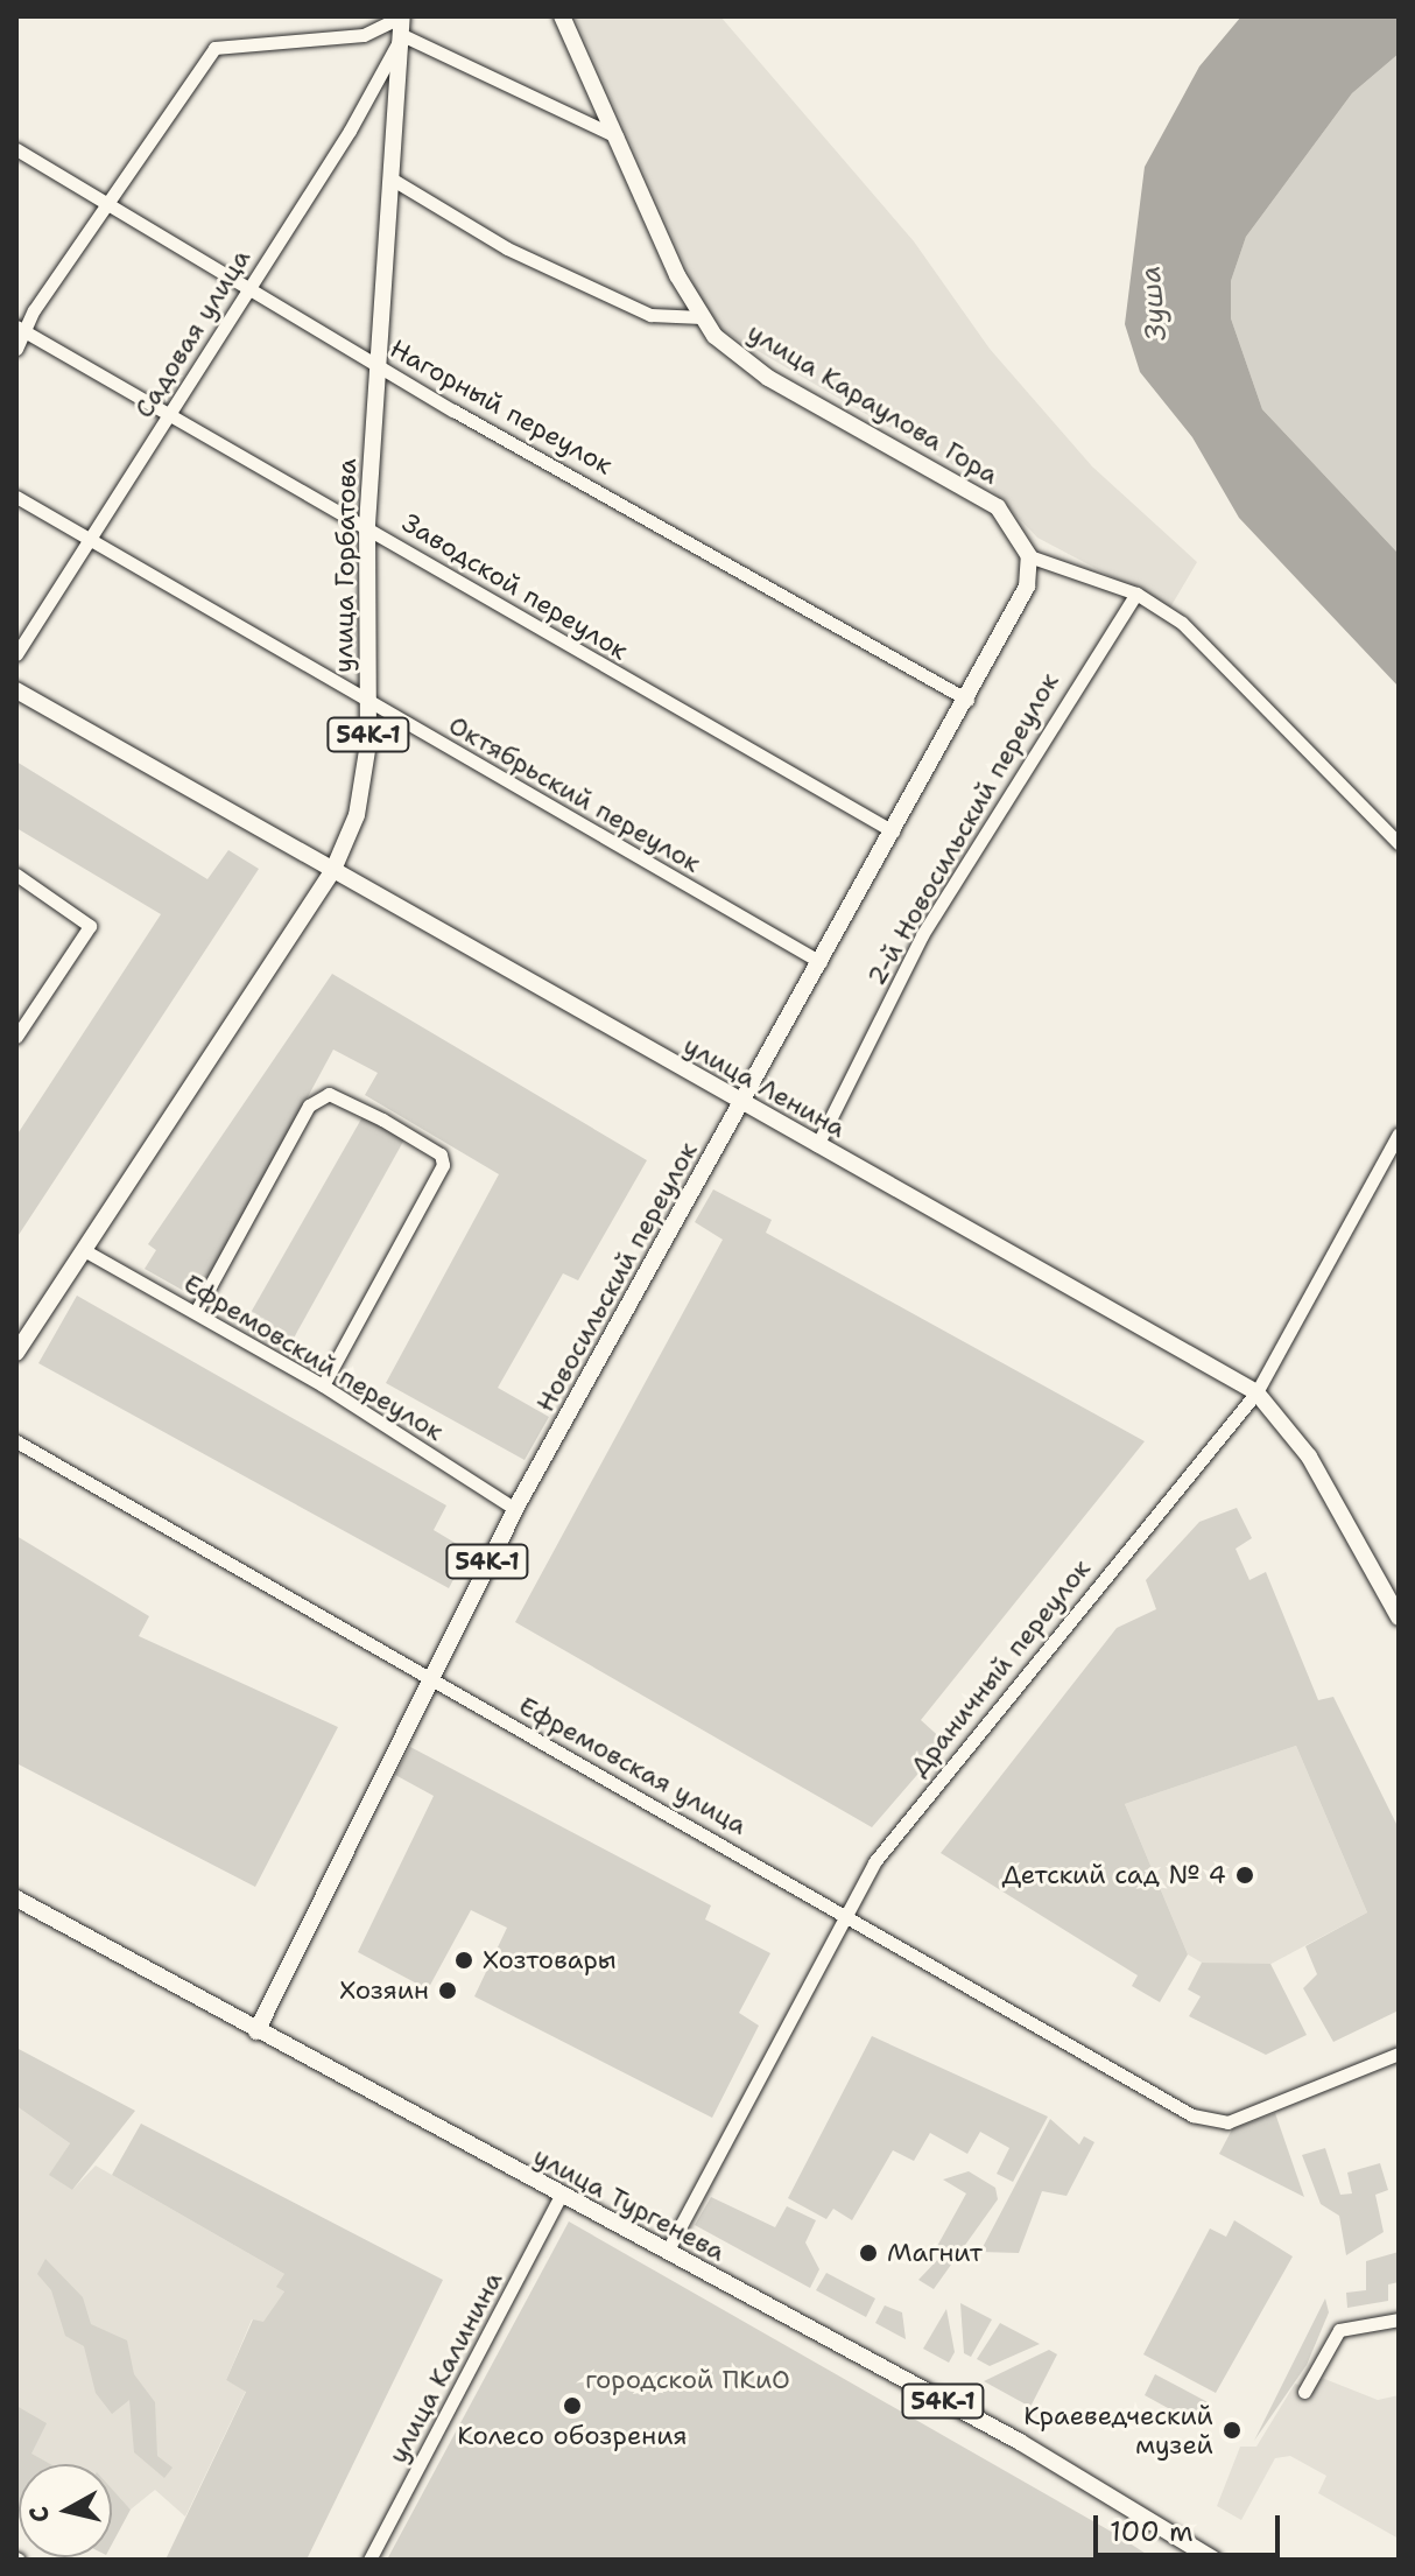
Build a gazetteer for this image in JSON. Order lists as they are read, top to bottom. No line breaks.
{"streets":{"main road":["улица Караулова Гора","улица Горбатова","54К-1","улица Ленина","Новосильский переулок","улица Тургенева"],"street":["Садовая улица","Нагорный переулок","Заводской переулок","Октябрьский переулок","2-й Новосильский переулок","Ефремовский переулок","Драничный переулок","Ефремовская улица","улица Калинина"]},"crossings":[["Садовая улица","Нагорный переулок"],["Садовая улица","улица Горбатова"],["Садовая улица","Заводской переулок"],["Садовая улица","Октябрьский переулок"],["улица Караулова Гора","Новосильский переулок"],["Нагорный переулок","улица Горбатова"],["Нагорный переулок","Новосильский переулок"],["улица Горбатова","Заводской переулок"],["улица Горбатова","Октябрьский переулок"],["улица Горбатова","улица Ленина"],["улица Горбатова","Ефремовский переулок"],["Заводской переулок","Новосильский переулок"],["Октябрьский переулок","Новосильский переулок"],["2-й Новосильский переулок","улица Ленина"],["улица Ленина","Новосильский переулок"],["улица Ленина","Драничный переулок"],["Новосильский переулок","Ефремовский переулок"],["Новосильский переулок","Ефремовская улица"],["Новосильский переулок","улица Тургенева"],["Драничный переулок","Ефремовская улица"],["Драничный переулок","улица Тургенева"],["улица Тургенева","улица Калинина"]],"water":["Зуша"],"parks":["городской ПКиО"],"places":["Детский сад № 4","Хозтовары","Хозяин","Магнит","Колесо обозрения","Краеведческий музей"],"scale_bar":"100 m","north":"left"}
